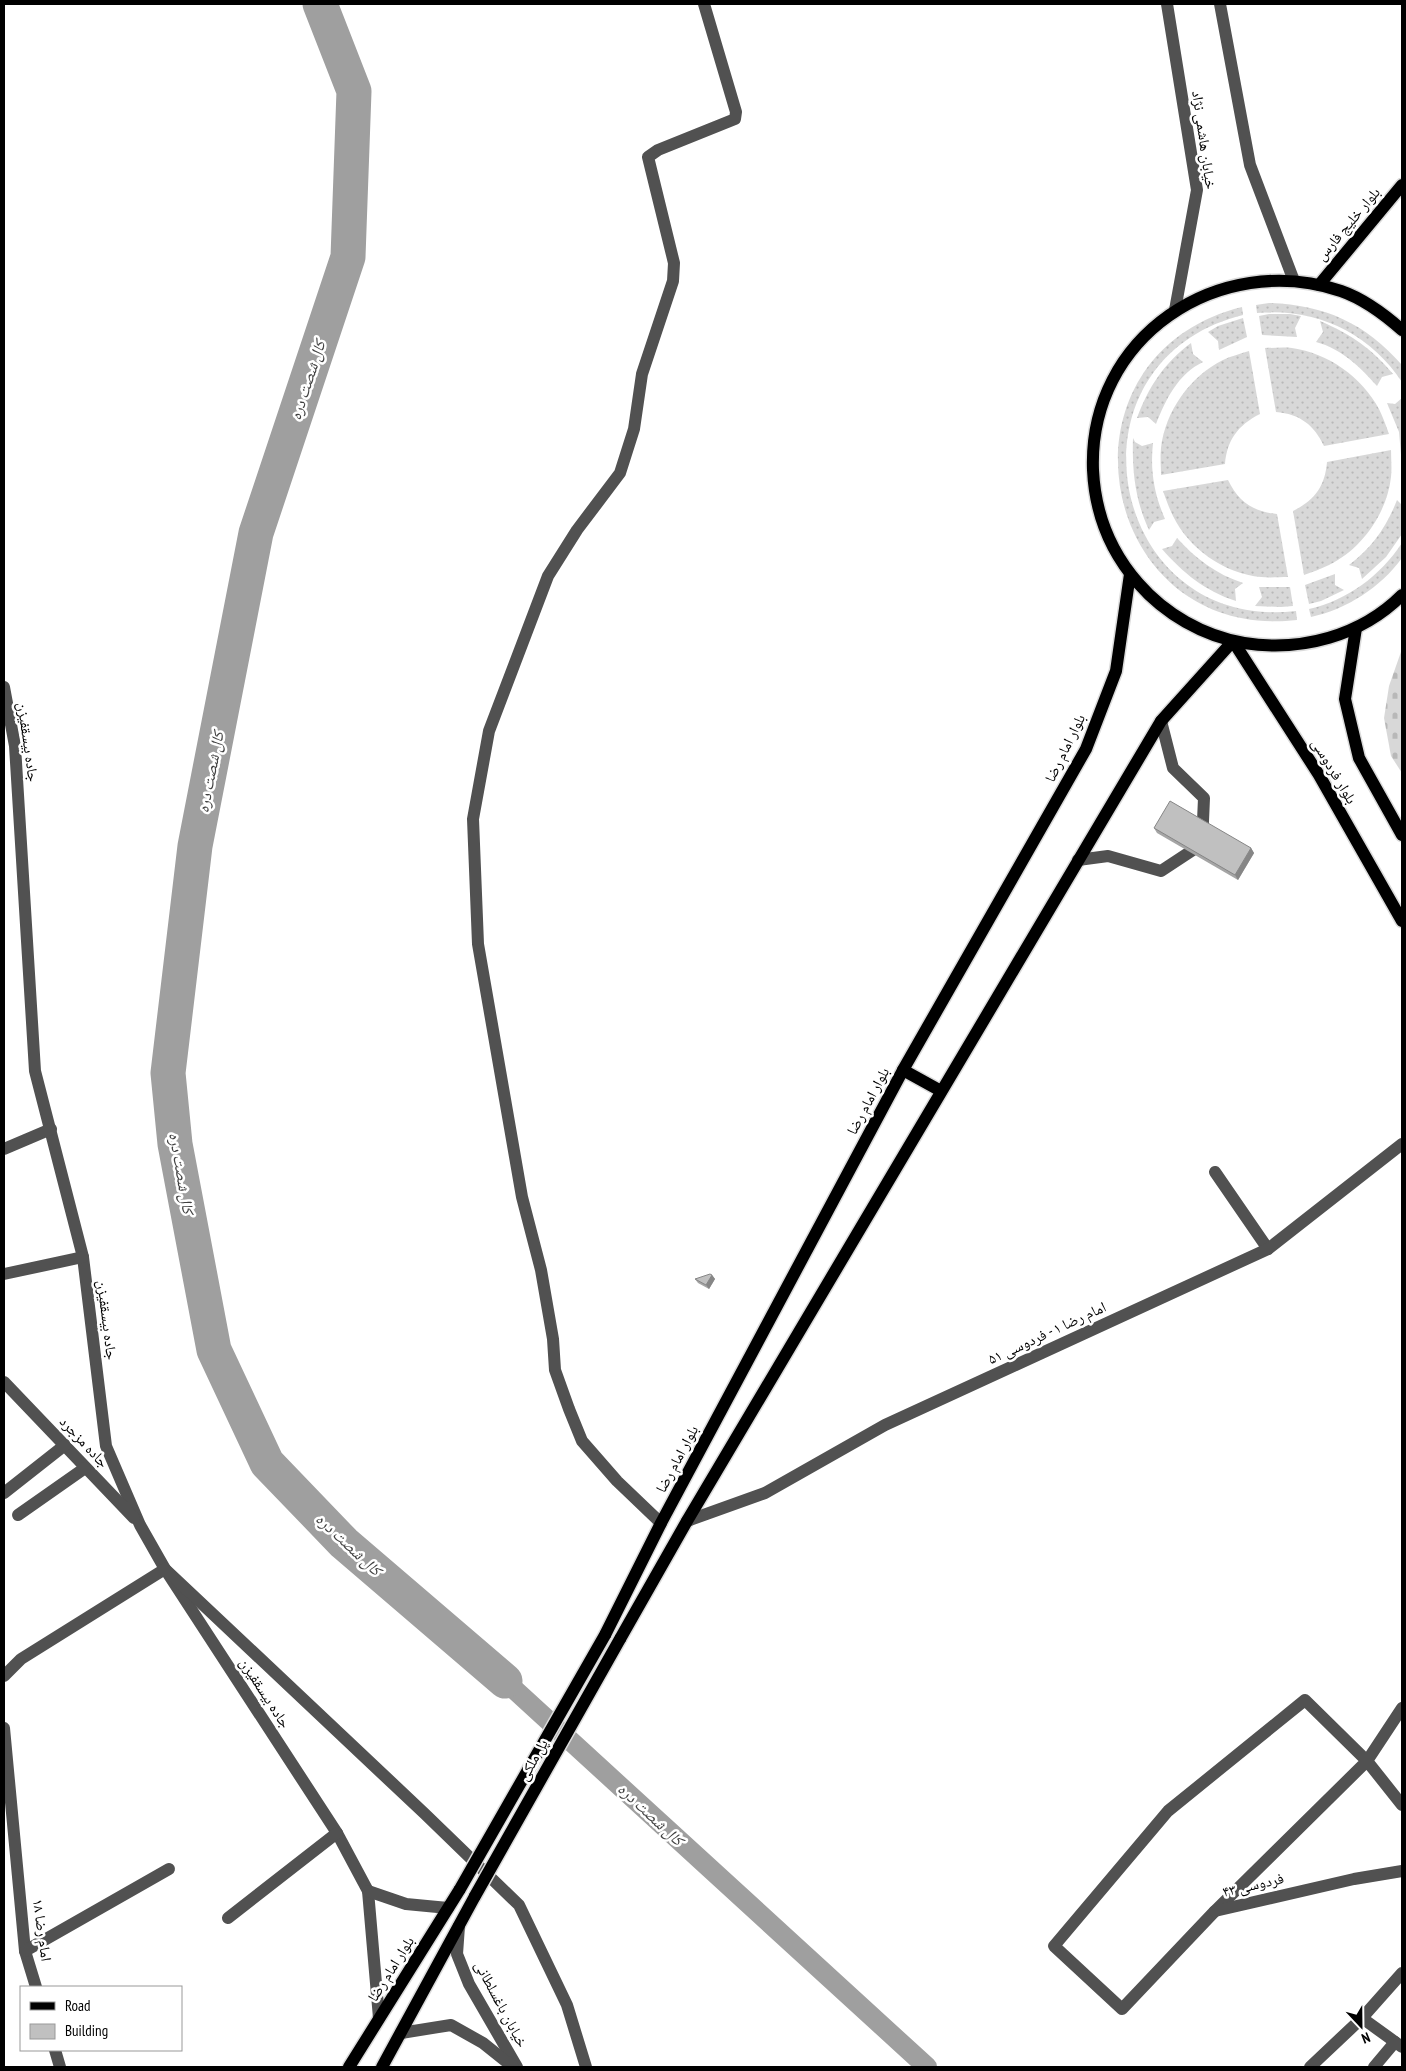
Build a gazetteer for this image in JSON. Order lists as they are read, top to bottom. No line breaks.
{"streets":{"main road":["بلوار خلیج فارس","بلوار امام رضا","بلوار فردوسی","پل ملکی"],"street":["خیابان هاشمی نژاد","جاده بیسقفیزن","امام رضا ۱ - فردوسی ۵۱","جاده مزجرد","فردوسی ۴۳","امام رضا ۱۸","خیابان باغسلطانی"]},"crossings":[["جاده بیسقفیزن","جاده مزجرد"],["بلوار امام رضا","پل ملکی"],["امام رضا ۱ - فردوسی ۵۱","پل ملکی"],["پل ملکی","خیابان باغسلطانی"]],"water":["کال شصت دره"],"legend":["Road","Building"],"north":"bottom"}
